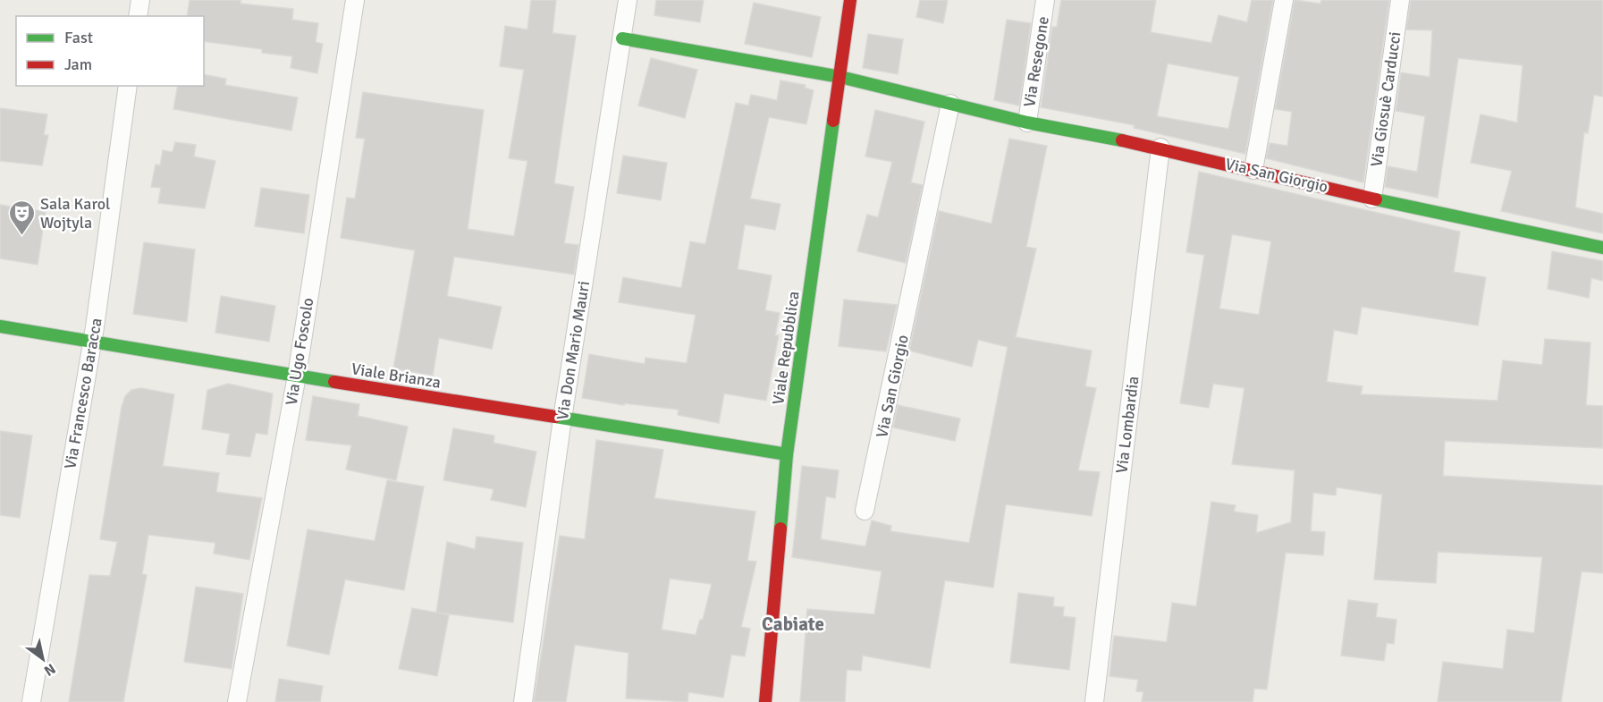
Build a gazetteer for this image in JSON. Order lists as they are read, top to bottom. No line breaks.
{"streets":{"street":["Via Resegone","Via Giosuè Carducci","Via San Giorgio","Viale Repubblica","Via Don Mario Mauri","Via Ugo Foscolo","Viale Brianza","Via Francesco Baracca","Via Lombardia"]},"crossings":[["Via Resegone","Via San Giorgio"],["Via Giosuè Carducci","Via San Giorgio"],["Via San Giorgio","Viale Repubblica"],["Via San Giorgio","Via Don Mario Mauri"],["Via San Giorgio","Via Lombardia"],["Viale Repubblica","Viale Brianza"],["Via Don Mario Mauri","Viale Brianza"],["Via Ugo Foscolo","Viale Brianza"],["Viale Brianza","Via Francesco Baracca"]],"districts":["Cabiate"],"places":{"theatre":["Sala Karol Wojtyla"]},"legend":["Fast","Jam"],"north":"bottom right"}
